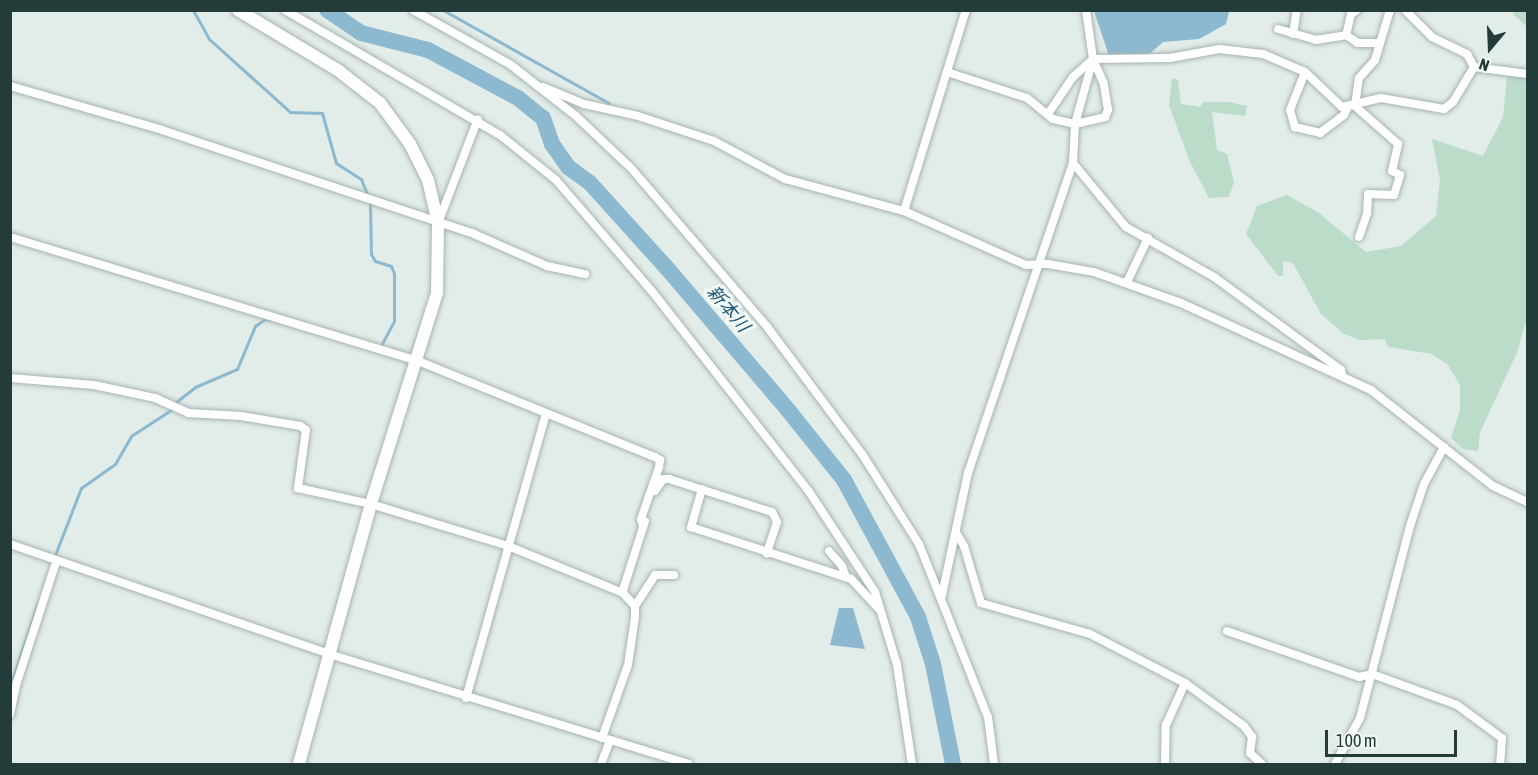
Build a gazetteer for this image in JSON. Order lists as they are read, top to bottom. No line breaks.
{"water":["新本川"],"scale_bar":"100 m","north":"bottom"}
